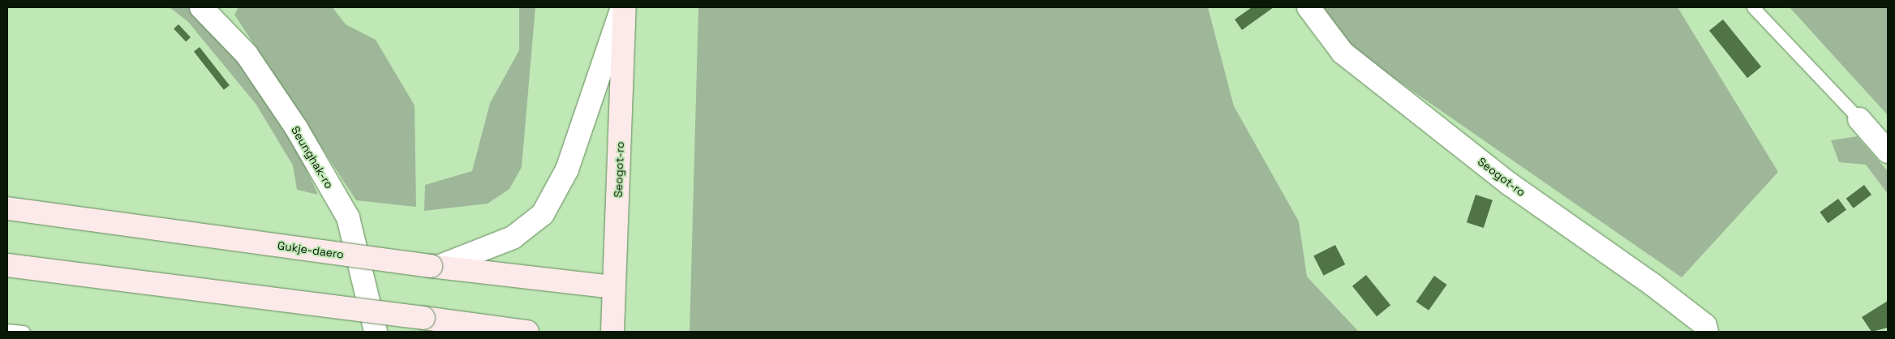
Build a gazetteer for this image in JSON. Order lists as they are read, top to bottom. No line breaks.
{"streets":{"main road":["Seogot-ro","Gukje-daero"],"street":["Seunghak-ro"]},"crossings":[["Seogot-ro","Gukje-daero"]]}
